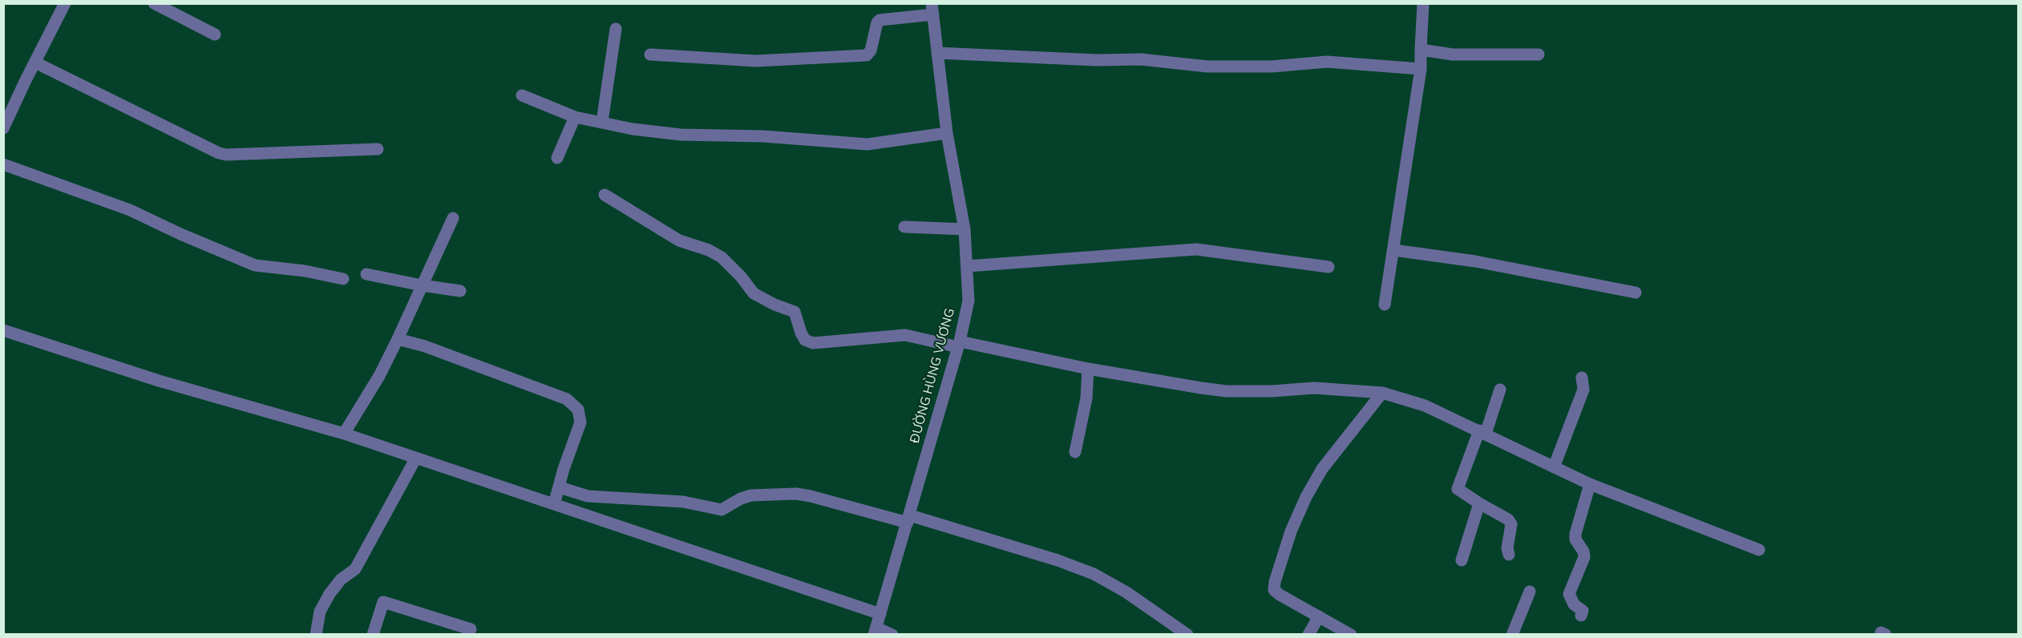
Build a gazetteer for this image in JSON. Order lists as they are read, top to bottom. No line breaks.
{"streets":{"street":["ĐƯỜNG HÙNG VƯƠNG"]}}
